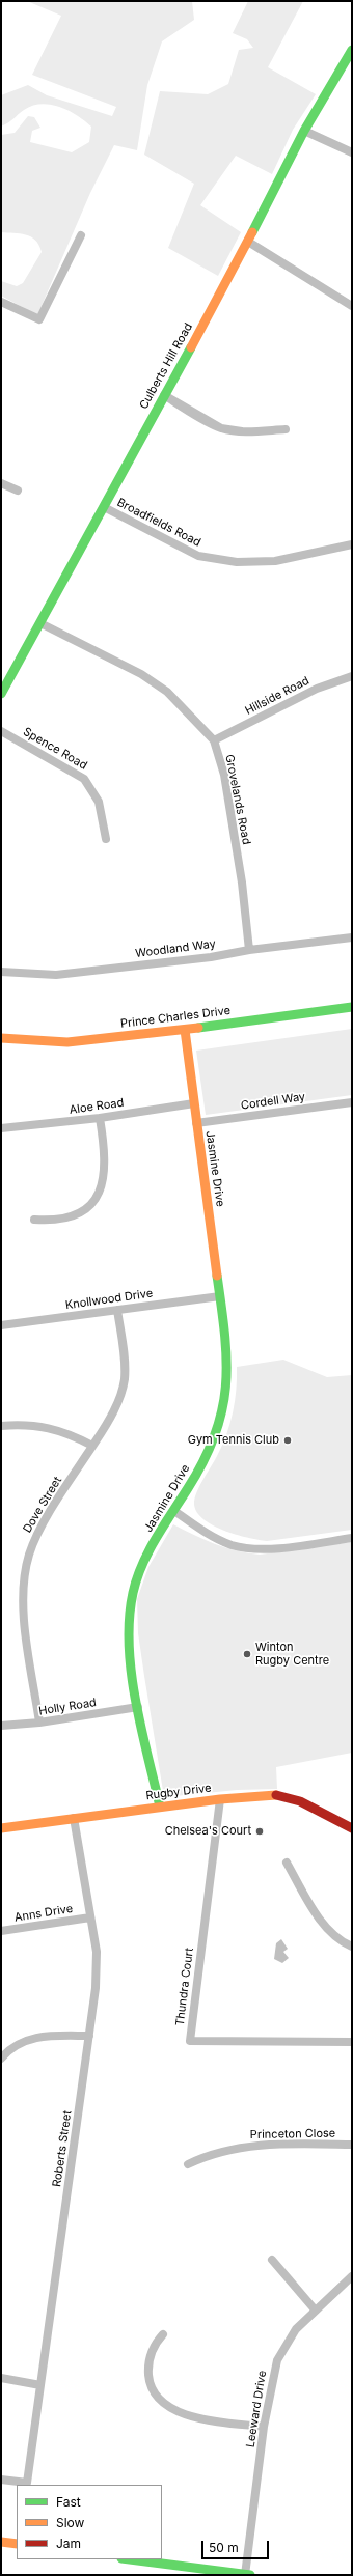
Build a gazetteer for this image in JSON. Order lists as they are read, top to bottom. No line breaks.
{"streets":{"main road":["Culberts Hill Road","Prince Charles Drive","Jasmine Drive","Rugby Drive"],"street":["Broadfields Road","Hillside Road","Spence Road","Grovelands Road","Woodland Way","Cordell Way","Aloe Road","Knollwood Drive","Dove Street","Holly Road","Anns Drive","Thundra Court","Princeton Close","Roberts Street","Leeward Drive"]},"crossings":[["Culberts Hill Road","Broadfields Road"],["Culberts Hill Road","Grovelands Road"],["Hillside Road","Grovelands Road"],["Grovelands Road","Woodland Way"],["Prince Charles Drive","Jasmine Drive"],["Cordell Way","Jasmine Drive"],["Aloe Road","Jasmine Drive"],["Jasmine Drive","Knollwood Drive"],["Jasmine Drive","Holly Road"],["Jasmine Drive","Rugby Drive"],["Knollwood Drive","Dove Street"],["Dove Street","Holly Road"],["Rugby Drive","Thundra Court"],["Rugby Drive","Roberts Street"],["Anns Drive","Roberts Street"]],"places":["Gym Tennis Club","Winton Rugby Centre","Chelsea's Court"],"legend":["Fast","Slow","Jam"],"scale_bar":"50 m"}
